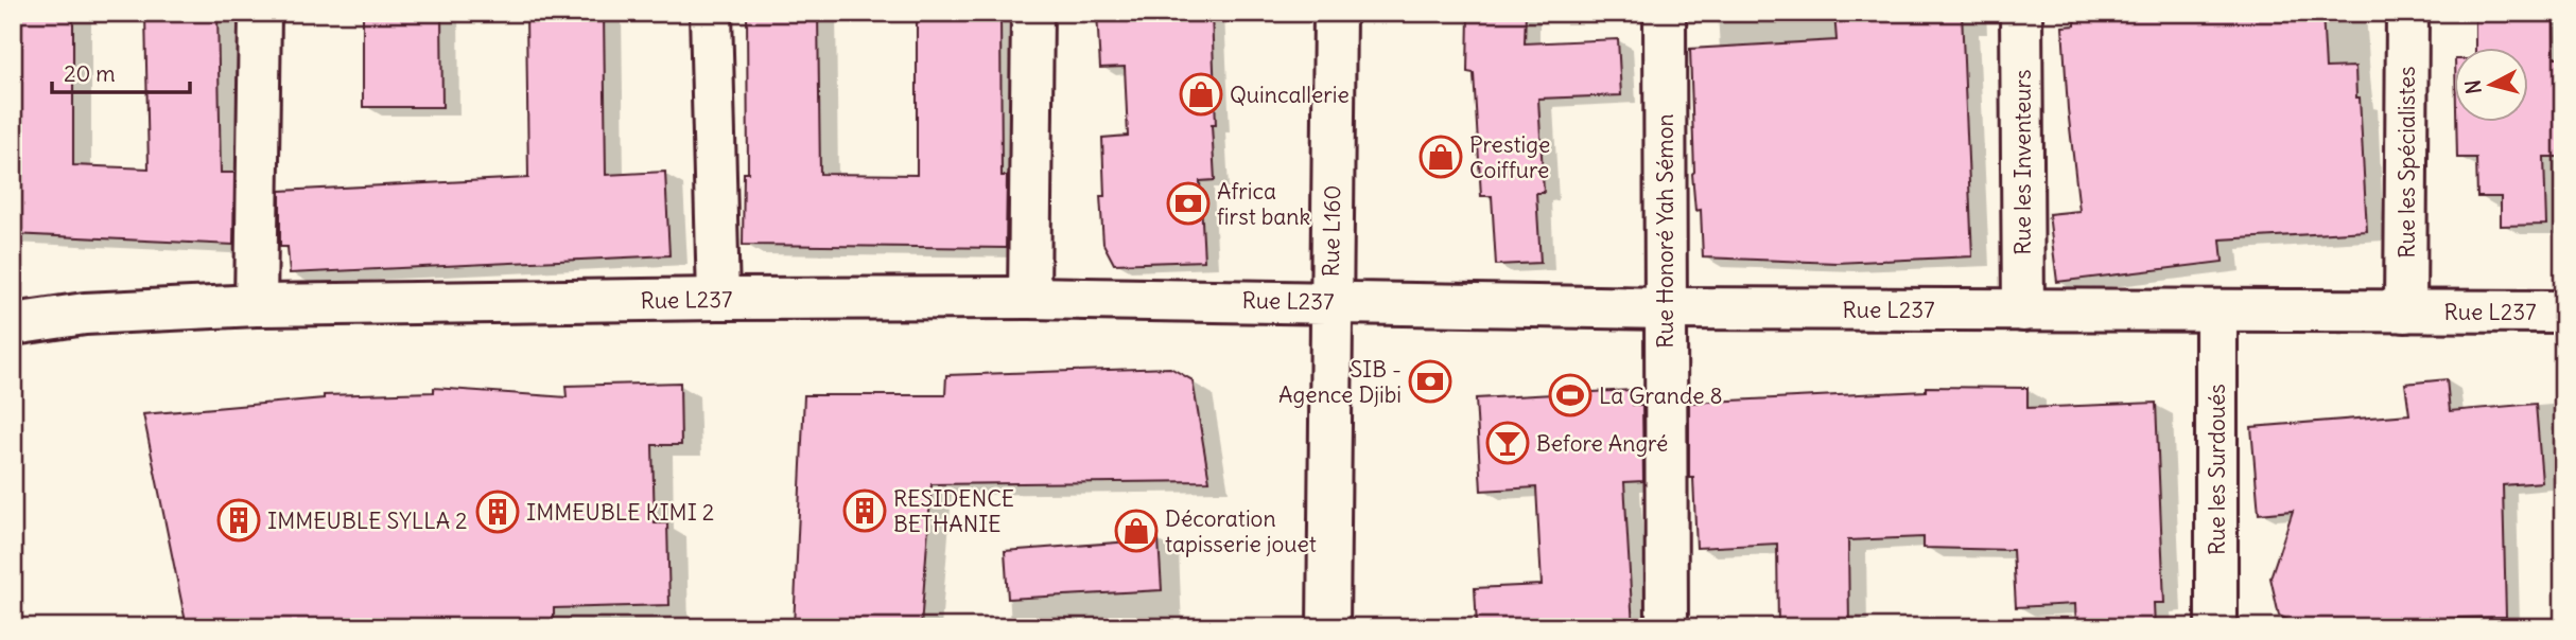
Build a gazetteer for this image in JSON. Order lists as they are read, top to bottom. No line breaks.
{"streets":{"street":["Rue les Inventeurs","Rue les Spécialistes","Rue L160","Rue Honoré Yah Sémon","Rue L237","Rue les Surdoués"]},"crossings":[["Rue les Inventeurs","Rue L237"],["Rue les Spécialistes","Rue L237"],["Rue L160","Rue L237"],["Rue Honoré Yah Sémon","Rue L237"],["Rue L237","Rue les Surdoués"]],"places":{"shop":["Quincallerie","Prestige Coiffure","Décoration tapisserie jouet"],"bank":["Africa first bank","SIB - Agence Djibi"],"sports":["La Grande 8"],"bar":["Before Angré"],"building":["RESIDENCE BETHANIE","IMMEUBLE KIMI 2","IMMEUBLE SYLLA 2"]},"scale_bar":"20 m","north":"left"}
